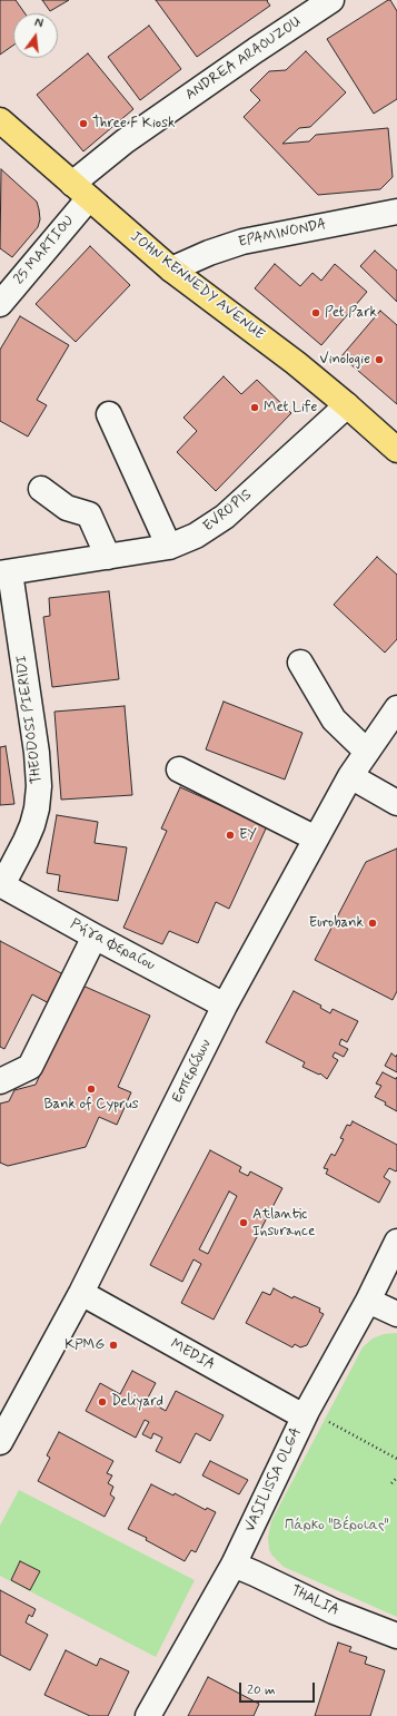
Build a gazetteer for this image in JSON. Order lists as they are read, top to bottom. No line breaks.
{"streets":{"main road":["JOHN KENNEDY AVENUE"],"street":["ANDREA ARAOUZOU","EPAMINONDA","25 MARTIOU","EVROPIS","THEODOSI PIERIDI","Ρήγα Φεραίου","Εσπερίδων","MEDIA","VASILISSA OLGA","THALIA"]},"crossings":[["ANDREA ARAOUZOU","25 MARTIOU"],["ANDREA ARAOUZOU","JOHN KENNEDY AVENUE"],["EPAMINONDA","JOHN KENNEDY AVENUE"],["25 MARTIOU","JOHN KENNEDY AVENUE"],["JOHN KENNEDY AVENUE","EVROPIS"],["EVROPIS","THEODOSI PIERIDI"],["THEODOSI PIERIDI","Ρήγα Φεραίου"],["Ρήγα Φεραίου","Εσπερίδων"],["Εσπερίδων","MEDIA"],["MEDIA","VASILISSA OLGA"],["VASILISSA OLGA","THALIA"]],"parks":["Πάρκο \"Βέροιας\""],"places":["Three F Kiosk","Pet Park","Vinologie","Met Life","EY","Eurobank","Bank of Cyprus","Atlantic Insurance","KPMG","Deliyard"],"scale_bar":"20 m","north":"top"}
